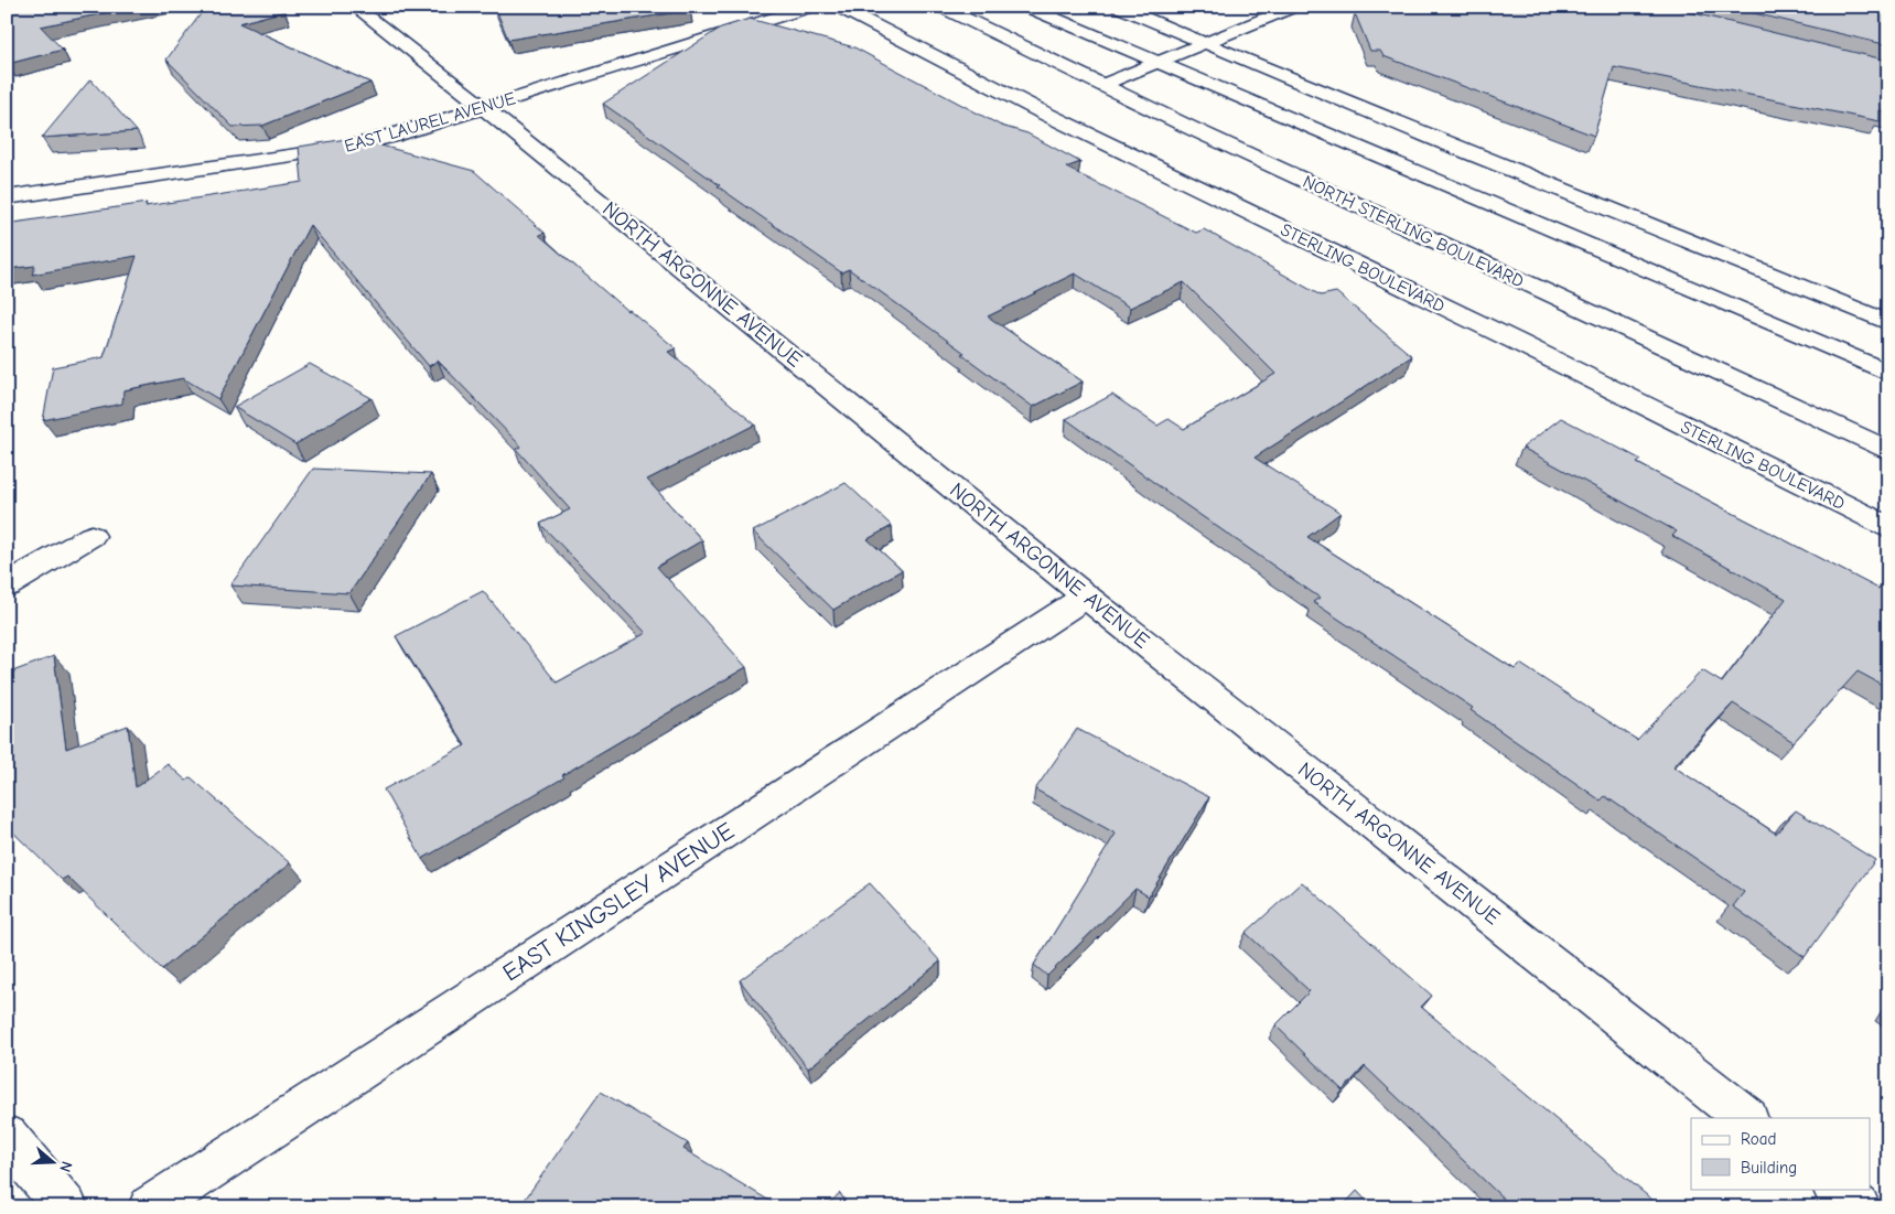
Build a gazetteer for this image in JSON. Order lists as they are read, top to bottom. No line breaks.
{"streets":{"street":["EAST LAUREL AVENUE","NORTH STERLING BOULEVARD","STERLING BOULEVARD","NORTH ARGONNE AVENUE","EAST KINGSLEY AVENUE"]},"crossings":[["EAST LAUREL AVENUE","NORTH ARGONNE AVENUE"],["NORTH ARGONNE AVENUE","EAST KINGSLEY AVENUE"]],"legend":["Road","Building"],"north":"right"}
